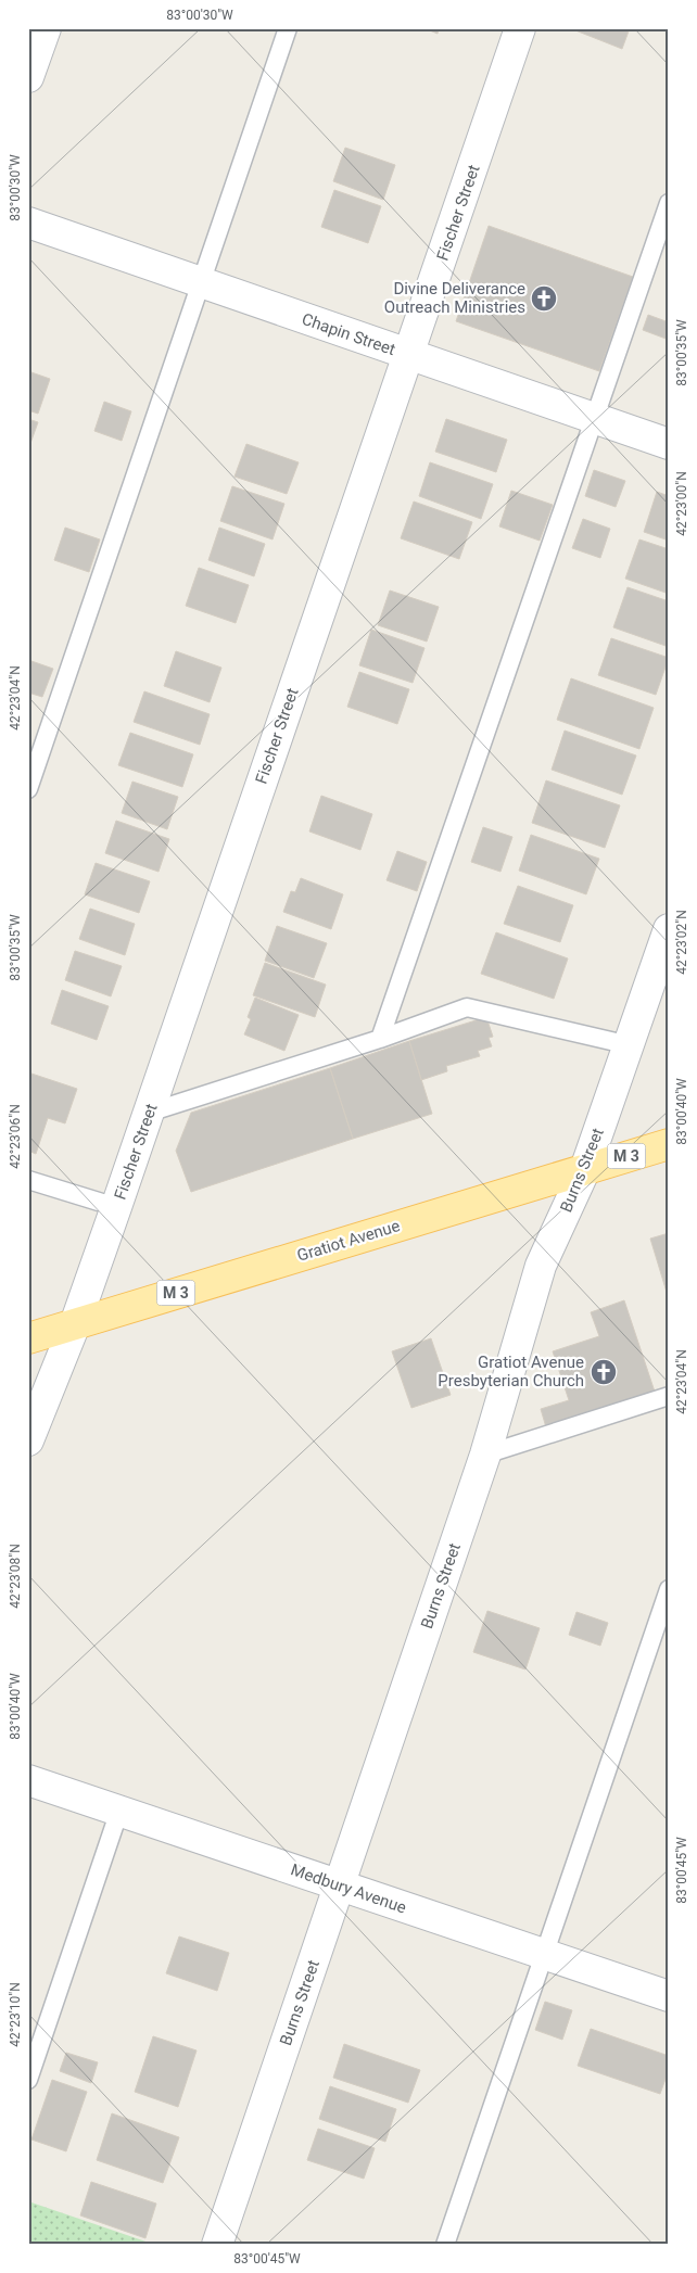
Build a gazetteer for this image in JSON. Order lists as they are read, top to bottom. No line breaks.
{"streets":{"main road":["M 3","Gratiot Avenue"],"street":["Fischer Street","Chapin Street","Burns Street","Medbury Avenue"]},"crossings":[["Fischer Street","Chapin Street"],["Fischer Street","Gratiot Avenue"],["Burns Street","Gratiot Avenue"],["Burns Street","Medbury Avenue"]],"places":{"church":["Divine Deliverance Outreach Ministries","Gratiot Avenue Presbyterian Church"]},"coordinates":["83°00'30\"W","83°00'35\"W","42°23'00\"N","42°23'04\"N","42°23'02\"N","83°00'40\"W","42°23'06\"N","42°23'08\"N","83°00'45\"W","42°23'10\"N"]}
